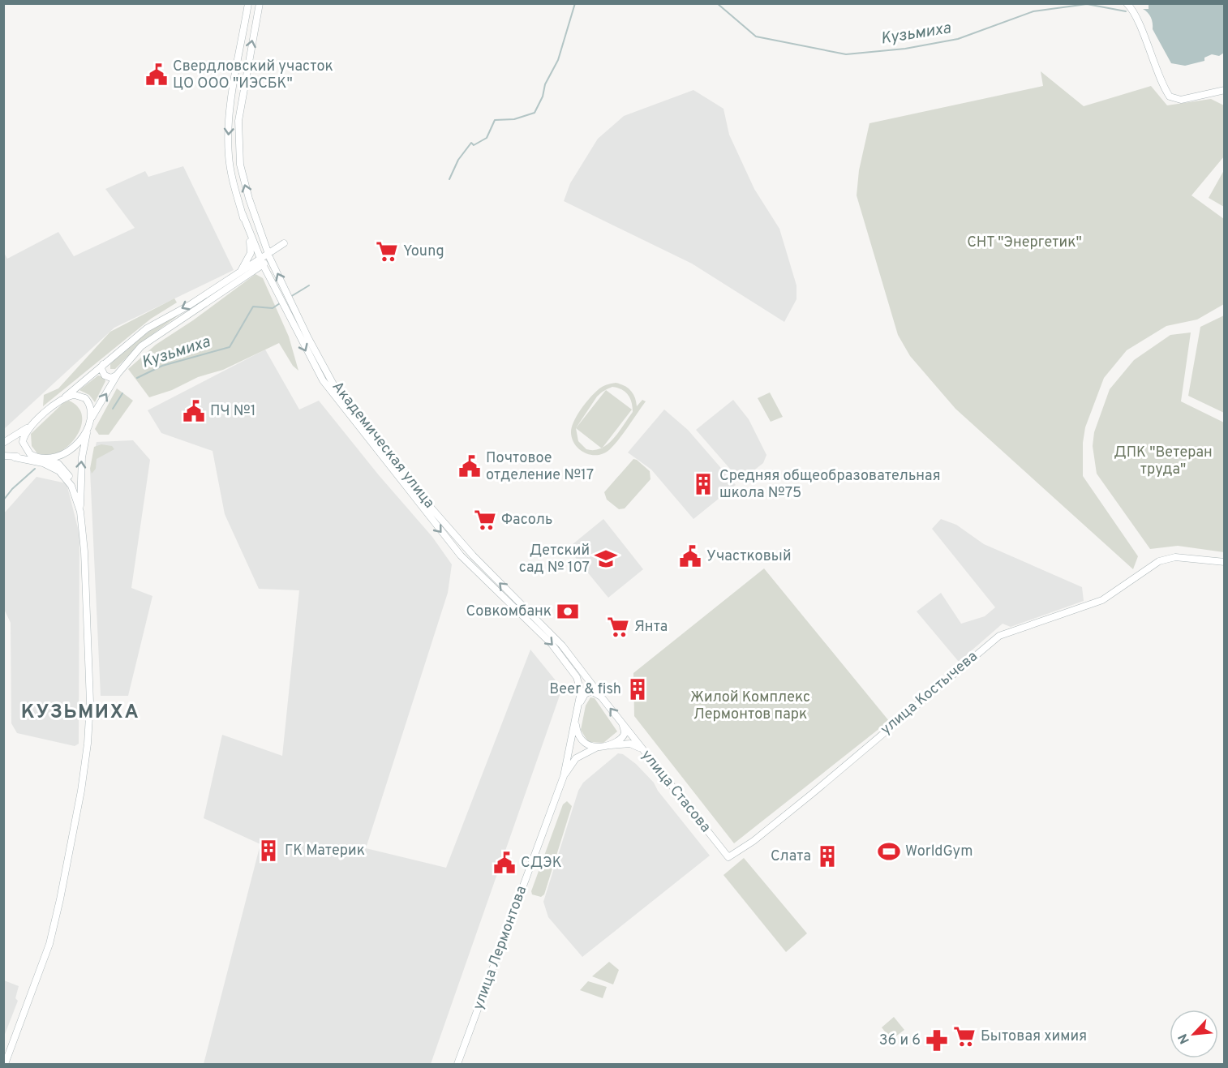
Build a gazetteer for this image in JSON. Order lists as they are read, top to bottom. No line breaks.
{"streets":{"main road":["Академическая улица","улица Костычева","улица Стасова","улица Лермонтова"]},"crossings":[["Академическая улица","улица Стасова"],["Академическая улица","улица Лермонтова"],["улица Костычева","улица Стасова"],["улица Стасова","улица Лермонтова"]],"one_way":["Академическая улица","улица Лермонтова"],"districts":["КУЗЬМИХА"],"water":["Кузьмиха"],"parks":["СНТ \"Энергетик\"","ДПК \"Ветеран труда\"","Жилой Комплекс Лермонтов парк"],"places":{"public building":["Свердловский участок ЦО ООО \"ИЭСБК\"","ПЧ №1","Почтовое отделение №17","Участковый","СДЭК"],"supermarket":["Young","Фасоль","Янта","Бытовая химия"],"building":["Средняя общеобразовательная школа №75","Beer & fish","ГК Материк","Слата"],"school or university":["Детский сад № 107"],"bank":["Совкомбанк"],"sports":["WorldGym"],"pharmacy":["36 и 6"]},"north":"bottom left"}
